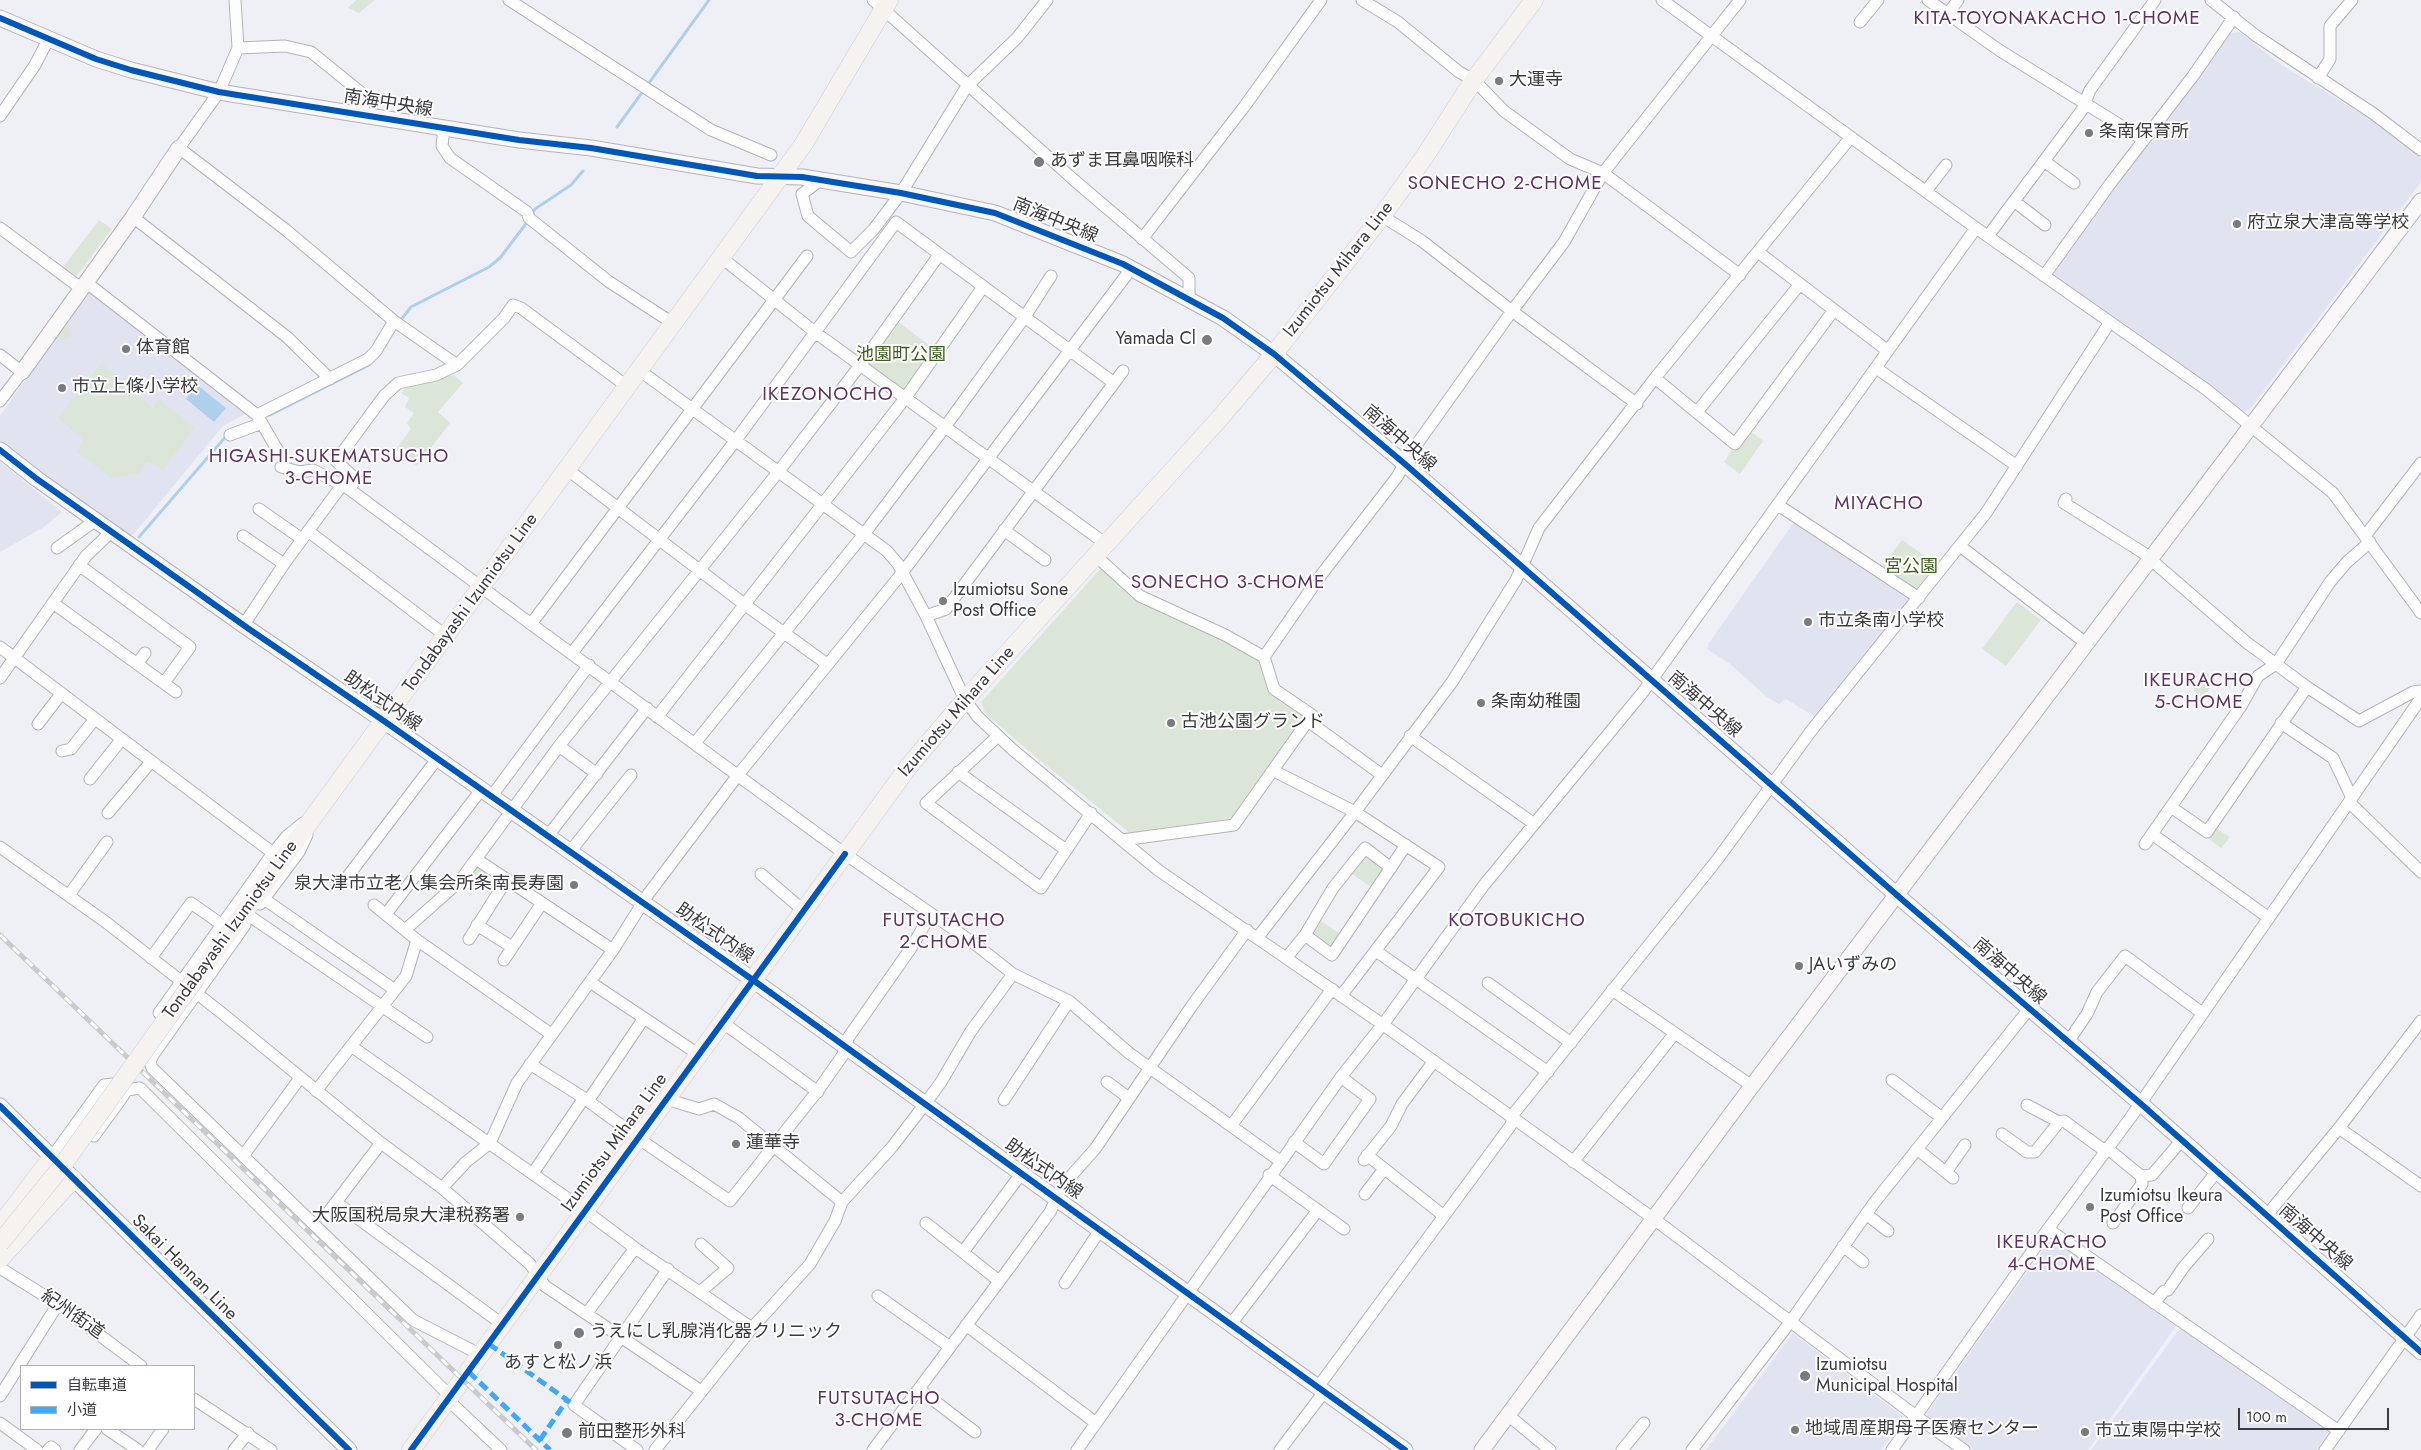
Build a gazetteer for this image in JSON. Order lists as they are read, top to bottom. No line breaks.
{"streets":{"main road":["Izumiotsu Mihara Line","Tondabayashi Izumiotsu Line"],"street":["南海中央線","助松式内線","Sakai Hannan Line","紀州街道"]},"crossings":[["南海中央線","Izumiotsu Mihara Line"],["南海中央線","Tondabayashi Izumiotsu Line"],["Izumiotsu Mihara Line","助松式内線"],["Tondabayashi Izumiotsu Line","助松式内線"]],"districts":["KITA-TOYONAKACHO 1-CHOME","SONECHO 2-CHOME","IKEZONOCHO","HIGASHI-SUKEMATSUCHO 3-CHOME","MIYACHO","SONECHO 3-CHOME","IKEURACHO 5-CHOME","FUTSUTACHO 2-CHOME","KOTOBUKICHO","IKEURACHO 4-CHOME","FUTSUTACHO 3-CHOME"],"parks":["池園町公園","宮公園"],"places":["大運寺","条南保育所","あずま耳鼻咽喉科","府立泉大津高等学校","Yamada Cl","体育館","市立上條小学校","Izumiotsu Sone Post Office","市立条南小学校","条南幼稚園","古池公園グランド","泉大津市立老人集会所条南長寿園","JAいずみの","蓮華寺","Izumiotsu Ikeura Post Office","大阪国税局泉大津税務署","うえにし乳腺消化器クリニック","あすと松ノ浜","Izumiotsu Municipal Hospital","地域周産期母子医療センター","市立東陽中学校","前田整形外科"],"legend":["自転車道","小道"],"scale_bar":"100 m"}
